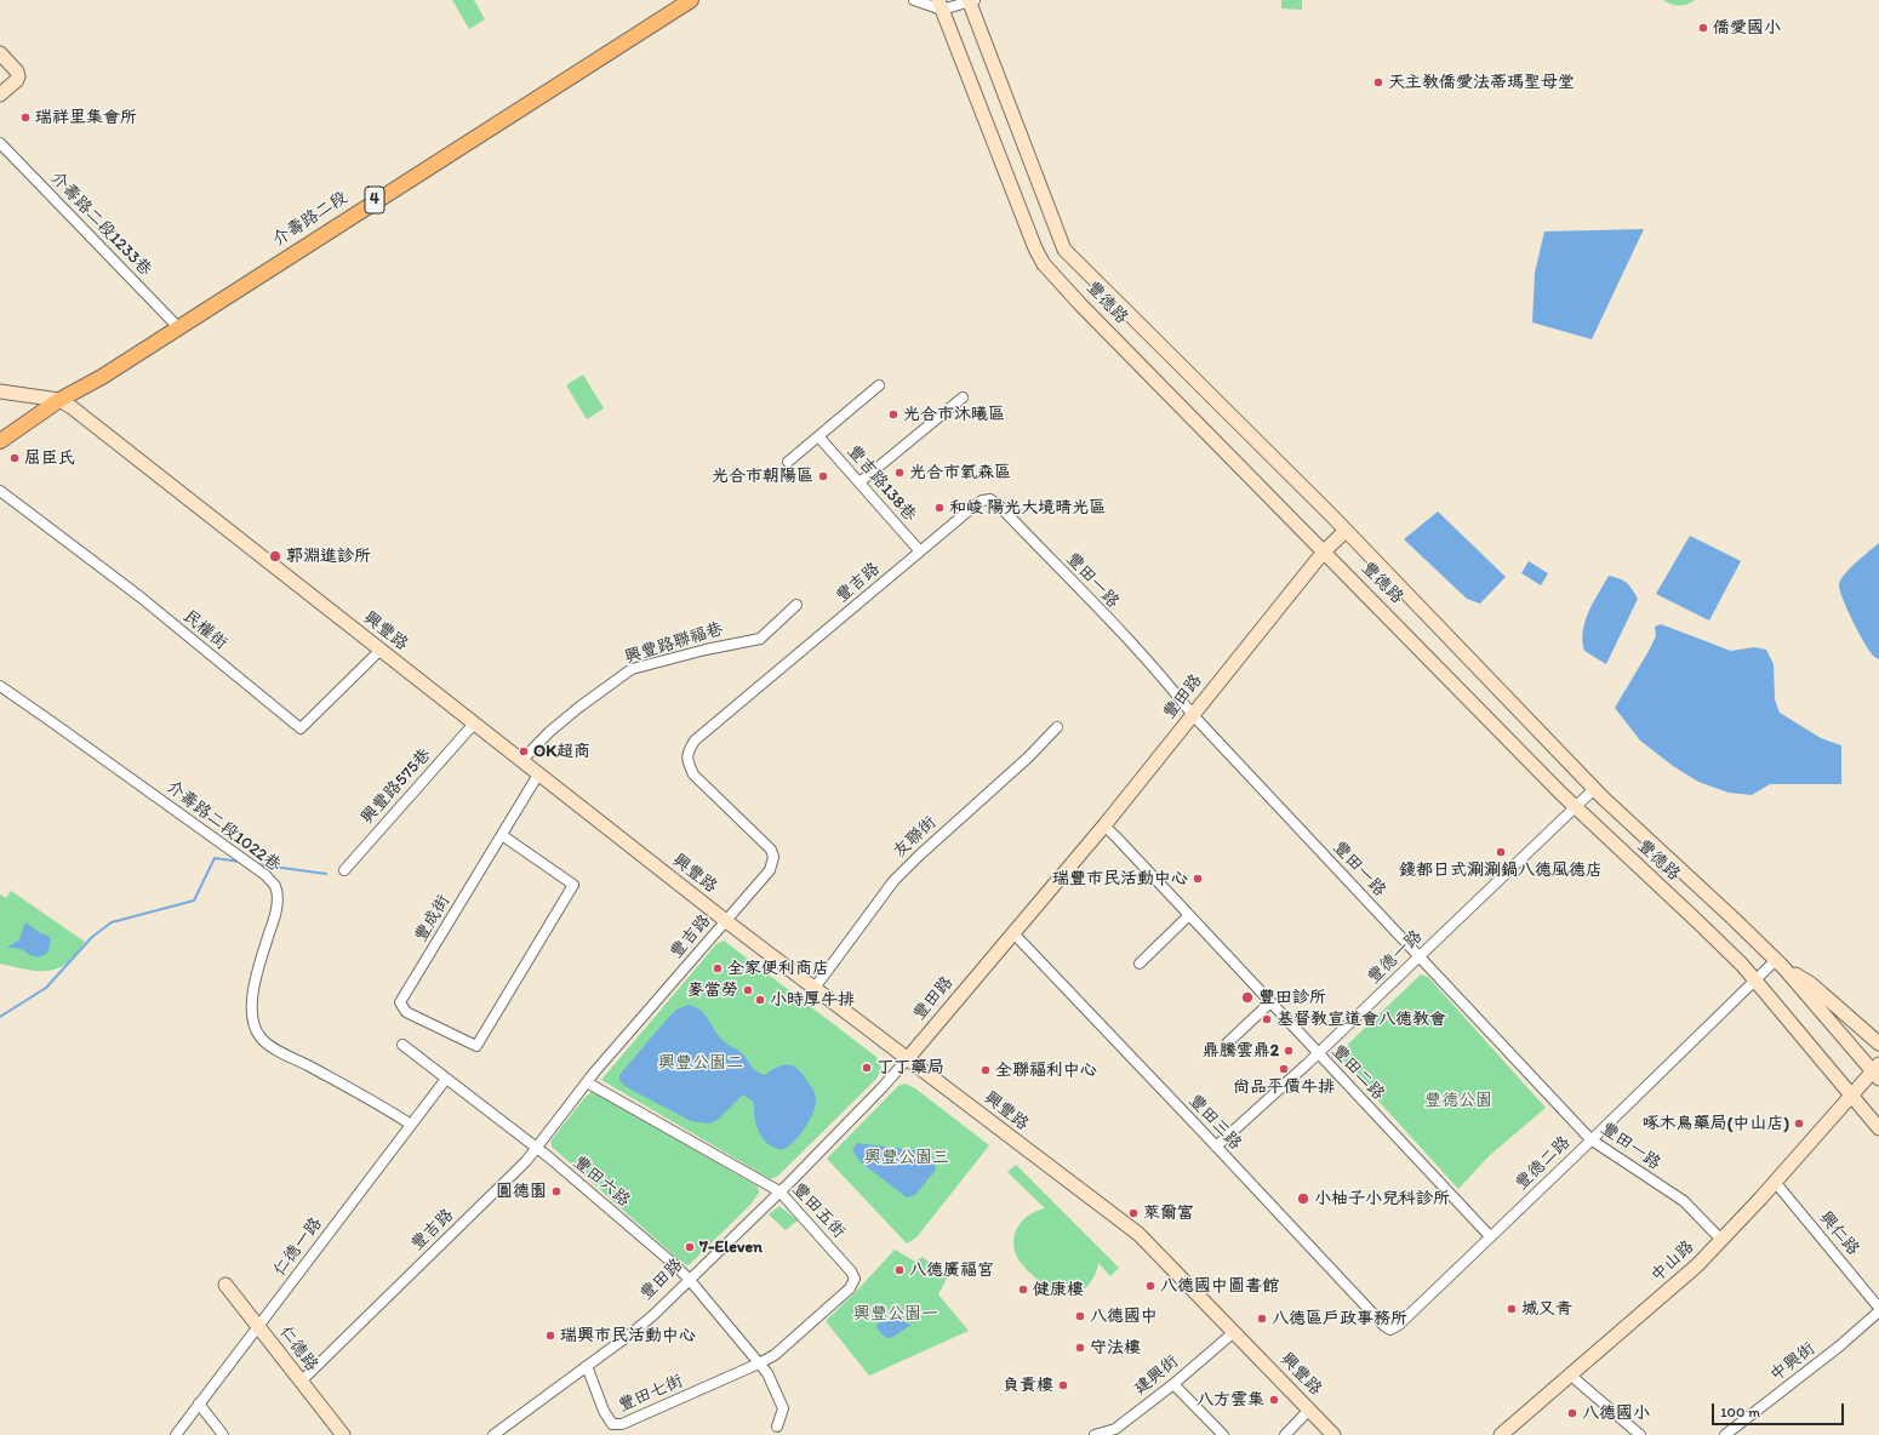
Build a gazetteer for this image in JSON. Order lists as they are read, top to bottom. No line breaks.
{"streets":{"main road":["4","介壽路二段","豐德路","興豐路","豐田路","中山路","仁德路"],"street":["介壽路二段1233巷","豐吉路138巷","豐田一路","豐吉路","民權街","興豐路聯福巷","興豐路575巷","介壽路二段1022巷","友聯街","豐成街","豐德一路","豐田二路","豐田三路","豐德二路","豐田六路","豐田五街","興仁路","仁德一路","中興街","建興街","豐田七街"]},"crossings":[["介壽路二段","介壽路二段1233巷"],["介壽路二段","興豐路"],["豐德路","豐田路"],["豐德路","豐德一路"],["豐德路","豐德二路"],["豐德路","中山路"],["豐吉路138巷","豐吉路"],["豐田一路","豐吉路"],["豐田一路","豐田路"],["豐田一路","豐德一路"],["豐田一路","豐德二路"],["豐田一路","中山路"],["豐吉路","興豐路"],["豐吉路","豐田六路"],["豐吉路","豐田五街"],["豐吉路","仁德路"],["民權街","興豐路"],["興豐路","興豐路聯福巷"],["興豐路","豐田路"],["興豐路","興豐路575巷"],["興豐路","友聯街"],["興豐路","豐成街"],["興豐路","建興街"],["豐田路","豐田二路"],["豐田路","豐田三路"],["豐田路","豐田六路"],["豐田路","豐田五街"],["豐田路","豐田七街"],["介壽路二段1022巷","仁德一路"],["豐德一路","豐田二路"],["豐德一路","豐田三路"],["豐田二路","豐德二路"],["豐田三路","豐德二路"],["豐田六路","豐田五街"],["豐田六路","仁德一路"],["豐田六路","豐田七街"],["豐田五街","豐田七街"],["興仁路","中山路"],["仁德一路","仁德路"]],"parks":["興豐公園二","豐德公園","興豐公園三","興豐公園一"],"places":["僑愛國小","天主教僑愛法蒂瑪聖母堂","瑞祥里集會所","光合市沐曦區","屈臣氏","光合市氧森區","光合市朝陽區","和峻 陽光大境晴光區","郭淵進診所","OK超商","錢都日式涮涮鍋八德風德店","瑞豐市民活動中心","全家便利商店","麥當勞","豐田診所","小時厚牛排","基督教宣道會八德教會","鼎騰雲鼎2","丁丁藥局","尚品平價牛排","全聯福利中心","啄木鳥藥局(中山店)","圓德園","小柚子小兒科診所","萊爾富","7-Eleven","八德廣福宮","八德國中圖書館","健康樓","城又青","八德國中","八德區戶政事務所","瑞興市民活動中心","守法樓","負責樓","八方雲集","八德國小"],"scale_bar":"100 m"}
